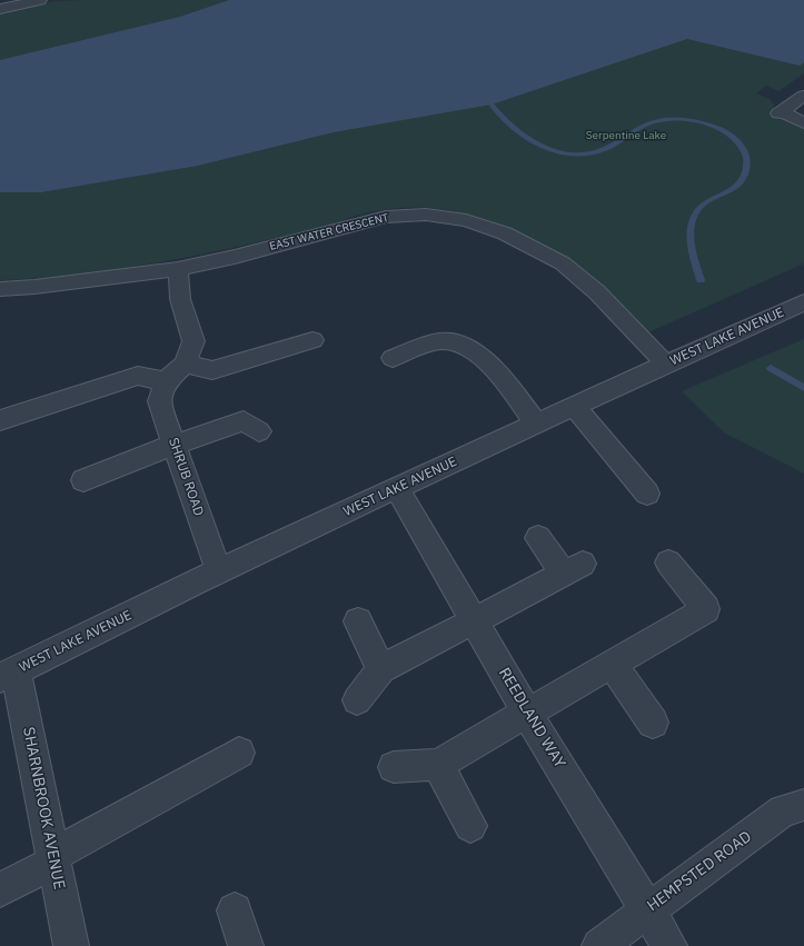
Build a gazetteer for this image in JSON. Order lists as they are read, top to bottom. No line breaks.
{"streets":{"street":["EAST WATER CRESCENT","WEST LAKE AVENUE","SHRUB ROAD","REEDLAND WAY","SHARNBROOK AVENUE","HEMPSTED ROAD"]},"crossings":[["EAST WATER CRESCENT","WEST LAKE AVENUE"],["WEST LAKE AVENUE","SHRUB ROAD"],["WEST LAKE AVENUE","REEDLAND WAY"],["WEST LAKE AVENUE","SHARNBROOK AVENUE"],["REEDLAND WAY","HEMPSTED ROAD"]],"parks":["Serpentine Lake"]}
